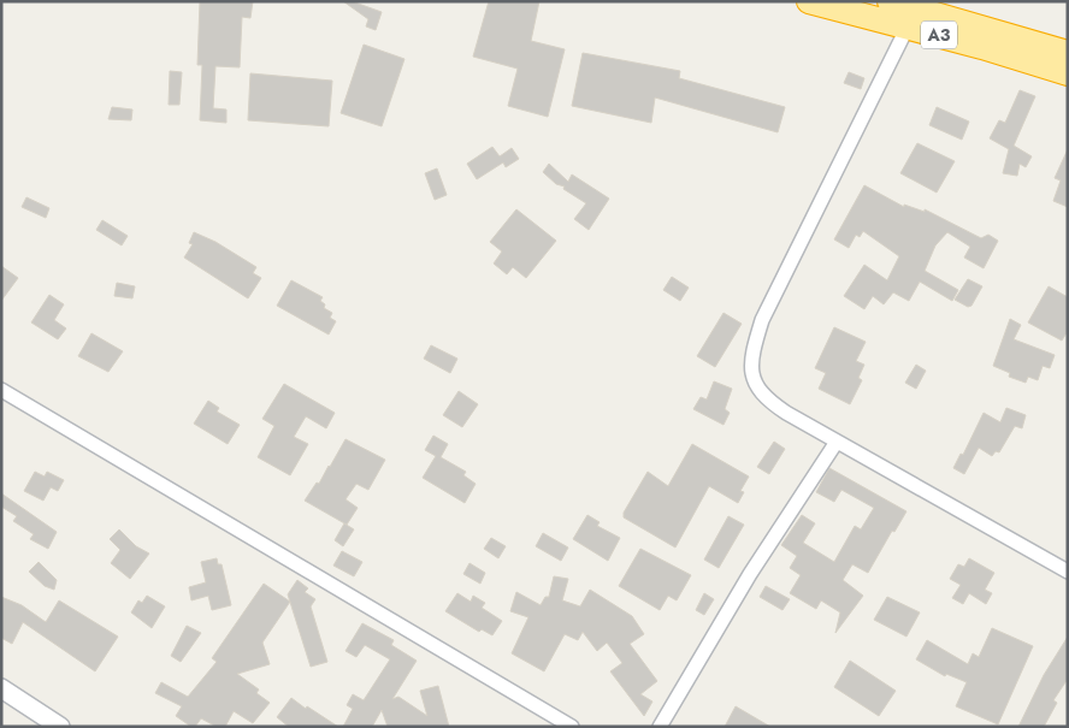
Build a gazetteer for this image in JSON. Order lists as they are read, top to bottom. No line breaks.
{"streets":{"highway":["A3"]}}
